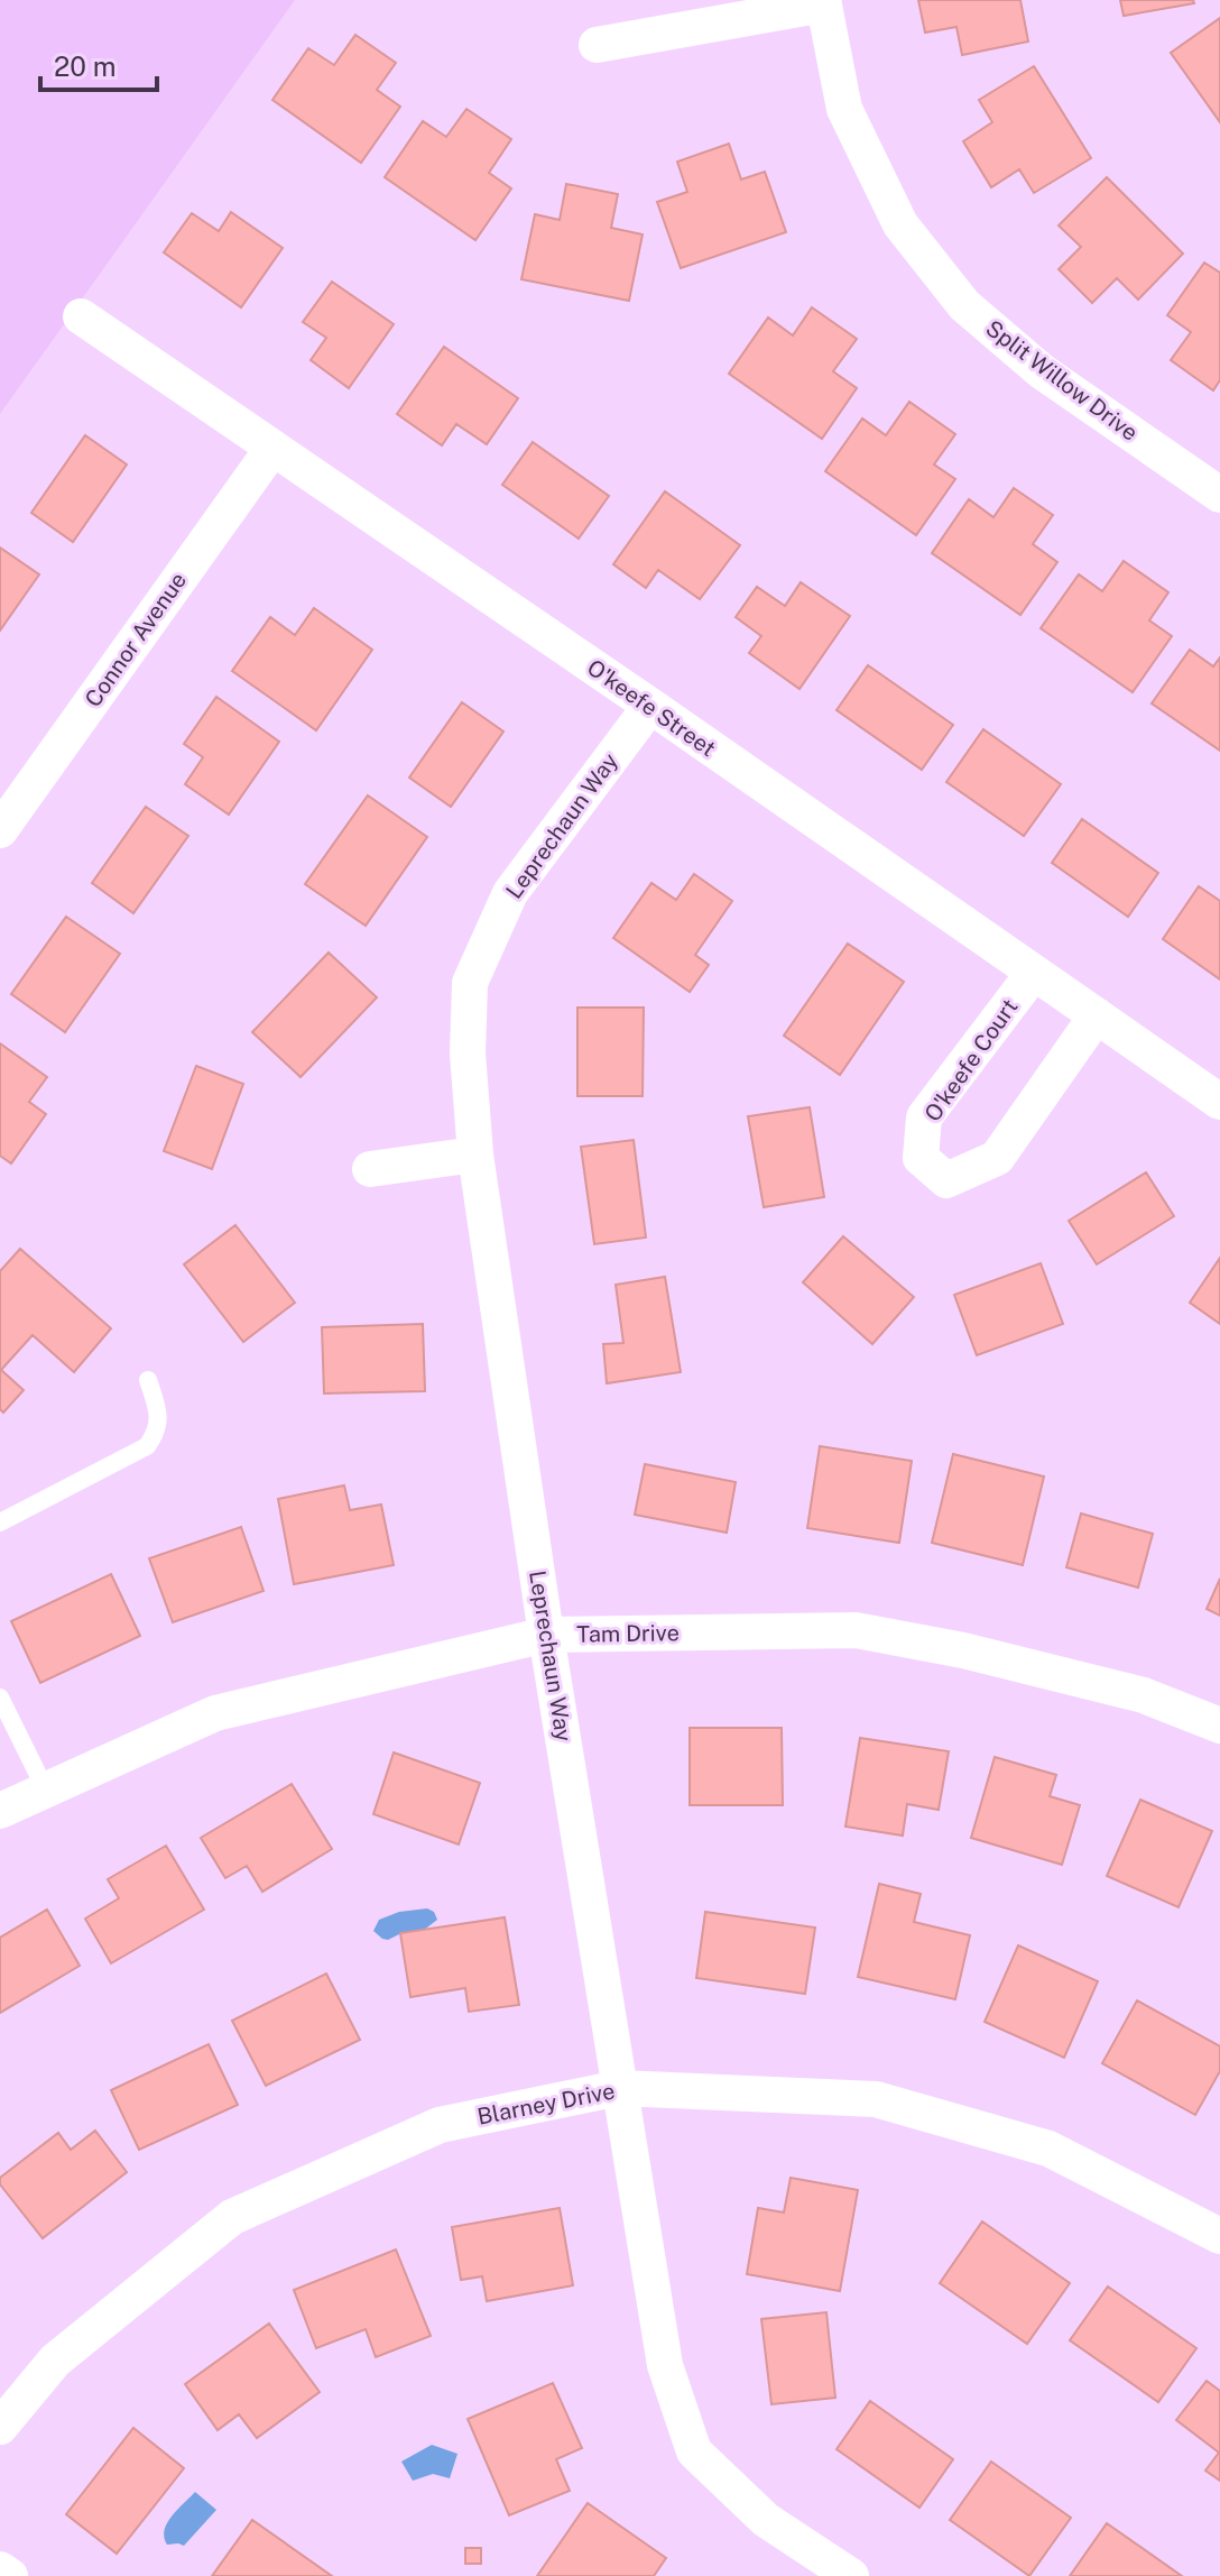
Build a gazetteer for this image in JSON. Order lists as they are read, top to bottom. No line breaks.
{"streets":{"street":["Split Willow Drive","Connor Avenue","O'keefe Street","Leprechaun Way","O'keefe Court","Tam Drive","Blarney Drive"]},"crossings":[["Connor Avenue","O'keefe Street"],["O'keefe Street","Leprechaun Way"],["O'keefe Street","O'keefe Court"],["Leprechaun Way","Tam Drive"],["Leprechaun Way","Blarney Drive"]],"scale_bar":"20 m"}
